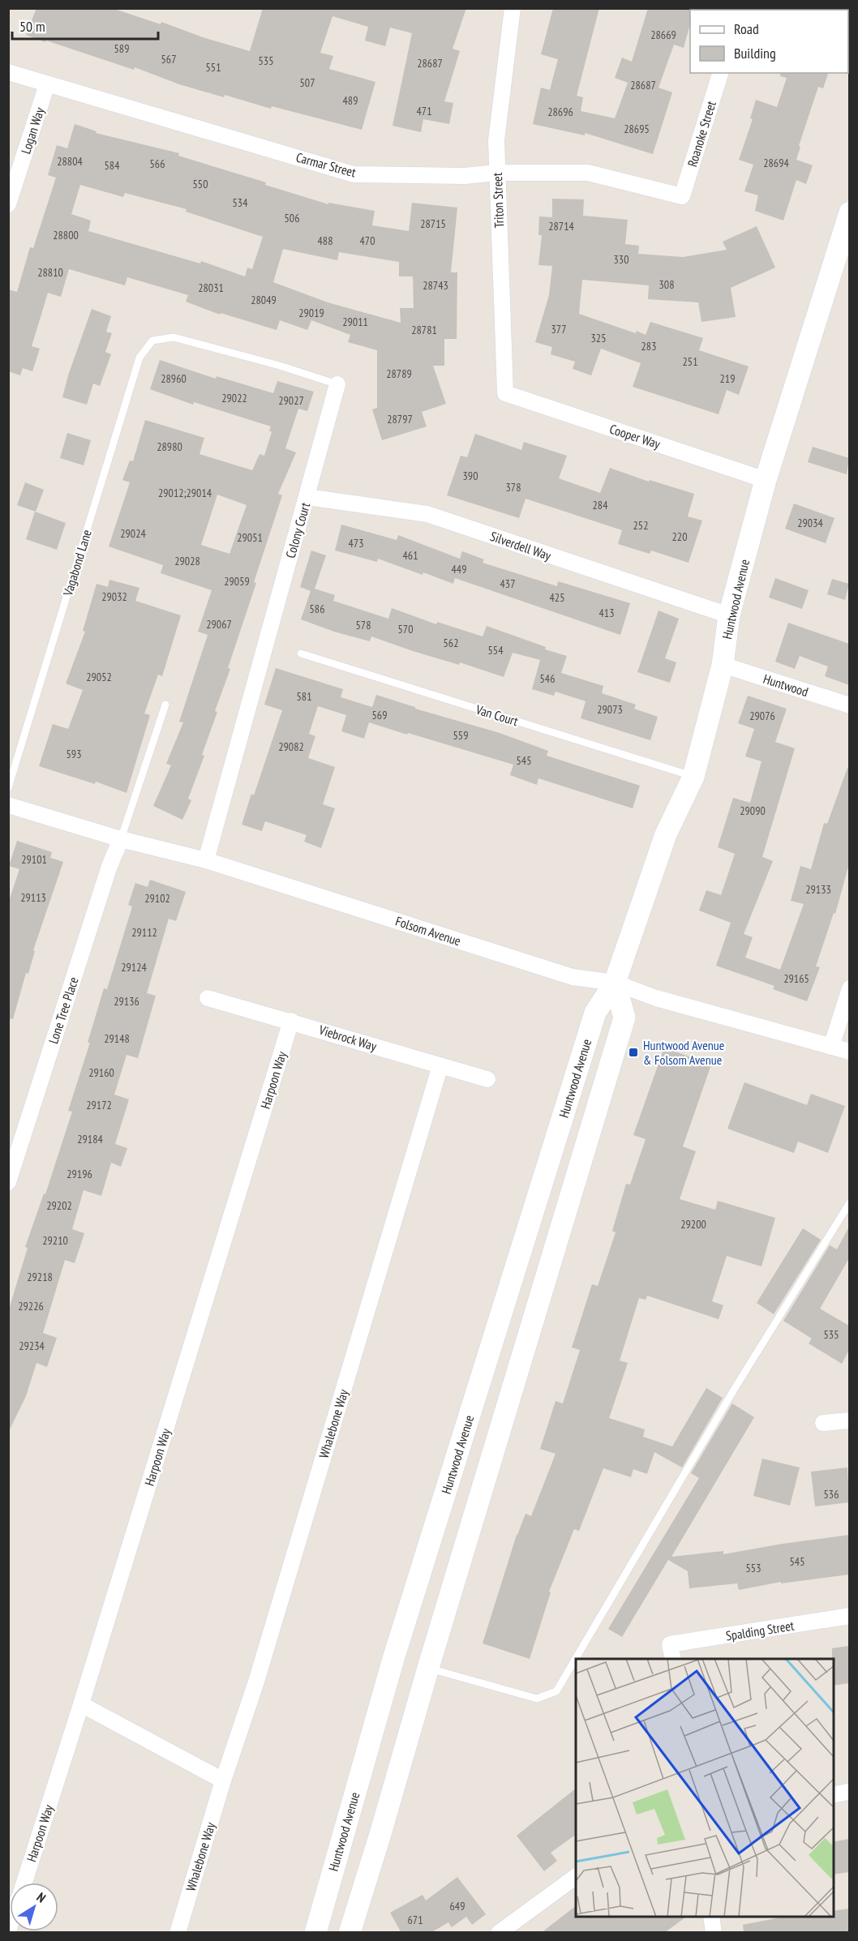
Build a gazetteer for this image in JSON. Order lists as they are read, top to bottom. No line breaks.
{"streets":{"street":["Logan Way","Roanoke Street","Carmar Street","Triton Street","Cooper Way","Colony Court","Silverdell Way","Huntwood Avenue","Huntwood","Folsom Avenue","Lone Tree Place","Viebrock Way","Harpoon Way","Whalebone Way","Spalding Street"],"lane":["Vagabond Lane","Van Court"]},"crossings":[["Logan Way","Carmar Street"],["Roanoke Street","Carmar Street"],["Carmar Street","Triton Street"],["Triton Street","Cooper Way"],["Cooper Way","Huntwood Avenue"],["Colony Court","Silverdell Way"],["Colony Court","Vagabond Lane"],["Colony Court","Folsom Avenue"],["Silverdell Way","Huntwood Avenue"],["Huntwood Avenue","Huntwood"],["Huntwood Avenue","Van Court"],["Huntwood Avenue","Folsom Avenue"],["Folsom Avenue","Lone Tree Place"],["Viebrock Way","Harpoon Way"],["Viebrock Way","Whalebone Way"]],"places":{"transit":["Huntwood Avenue & Folsom Avenue"]},"house_numbers":["28669","589","567","535","28687","551","507","28687","489","471","28696","28695","28804","28694","566","584","550","534","506","28715","28714","28800","488","470","330","28810","308","28743","28031","28049","29019","29011","377","28781","325","283","251","28789","28960","219","29022","29027","28797","28980","390","378","29012;29014","284","29034","252","29024","220","29051","473","461","29028","449","29059","437","29032","425","586","413","29067","578","570","562","554","29052","546","581","29073","569","29076","559","29082","593","545","29090","29101","29133","29113","29102","29112","29124","29165","29136","29148","29160","29172","29184","29196","29202","29200","29210","29218","29226","535","29234","536","545","553","649","671"],"legend":["Road","Building"],"scale_bar":"50 m","north":"top right"}
